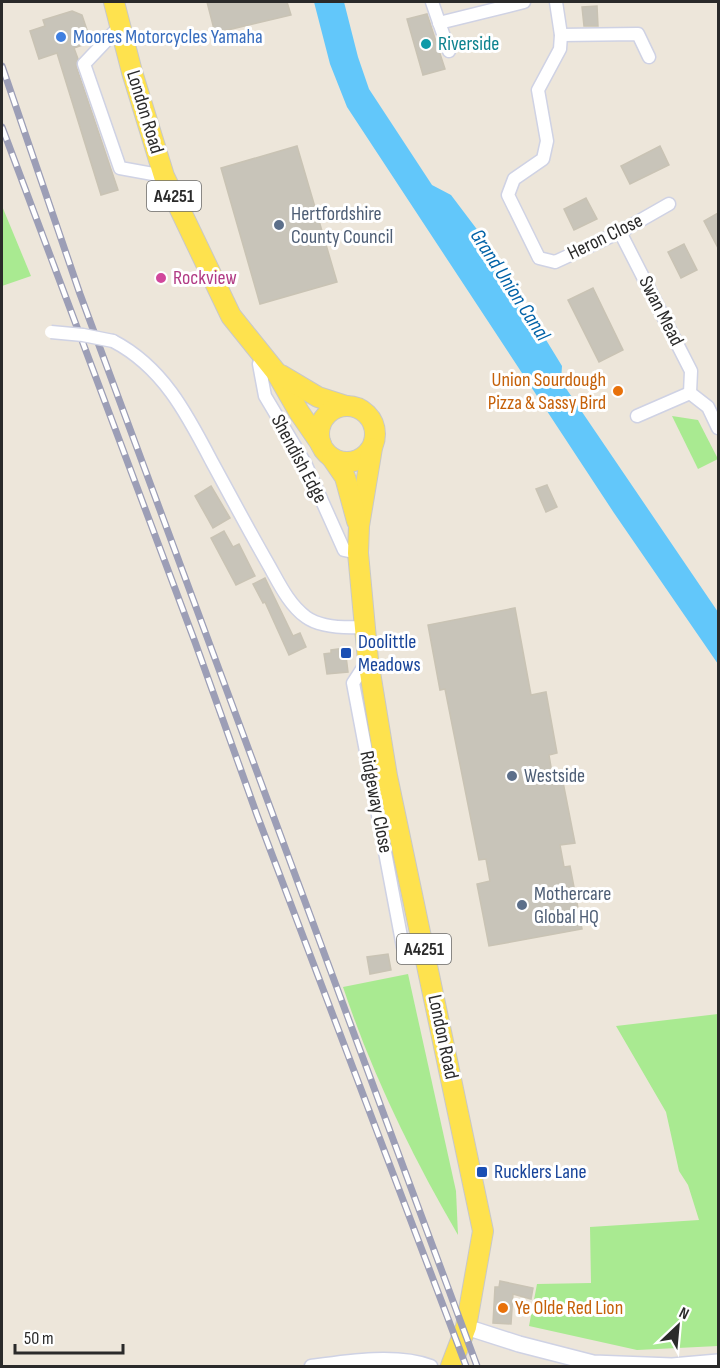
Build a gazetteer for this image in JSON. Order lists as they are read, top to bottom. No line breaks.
{"streets":{"main road":["London Road","A4251"],"street":["Heron Close","Swan Mead","Shendish Edge","Ridgeway Close"]},"crossings":[["London Road","A4251"],["London Road","Shendish Edge"],["London Road","Ridgeway Close"],["Heron Close","Swan Mead"]],"water":["Grand Union Canal"],"places":{"other":["Moores Motorcycles Yamaha","Riverside","Hertfordshire County Council","Rockview","Union Sourdough Pizza & Sassy Bird","Westside","Mothercare Global HQ","Ye Olde Red Lion"],"transit":["Doolittle Meadows","Rucklers Lane"]},"scale_bar":"50 m","north":"top right"}
